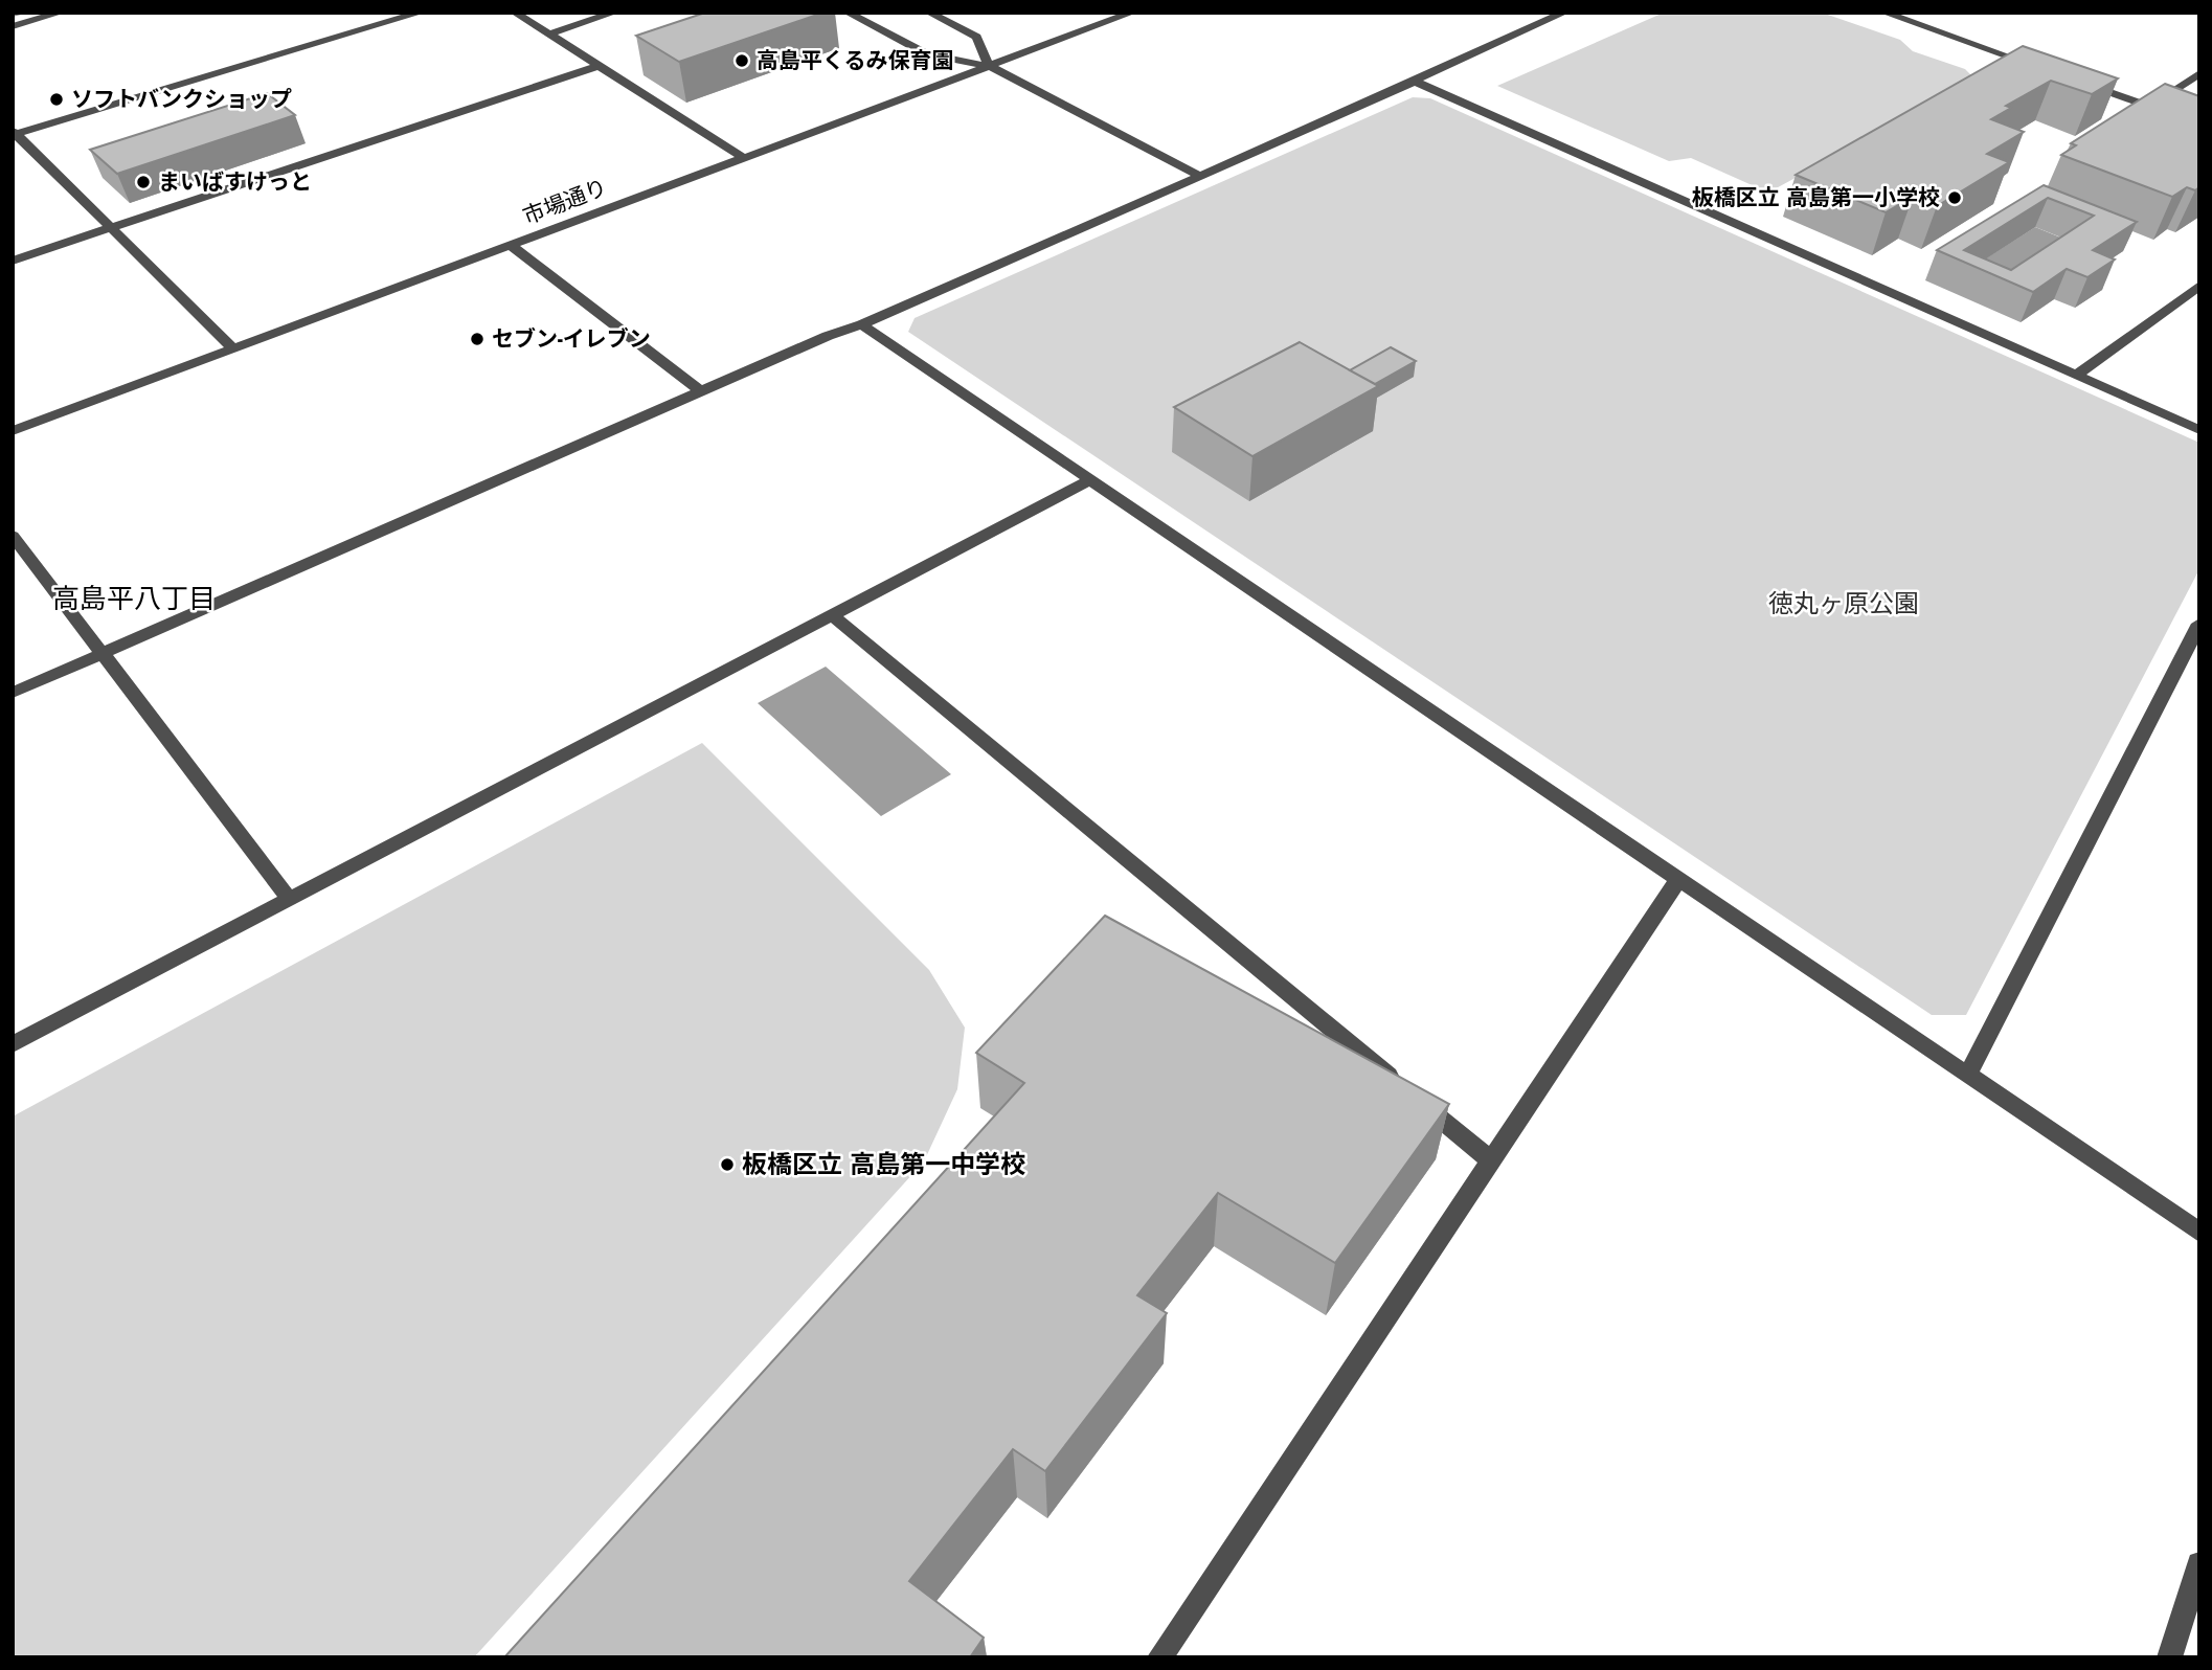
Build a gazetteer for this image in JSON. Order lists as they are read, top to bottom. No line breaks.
{"streets":{"street":["市場通り"]},"districts":["高島平八丁目"],"parks":["徳丸ヶ原公園"],"places":["高島平くるみ保育園","ソフトバンクショップ","まいばすけっと","板橋区立 高島第一小学校","セブン-イレブン","板橋区立 高島第一中学校"]}
